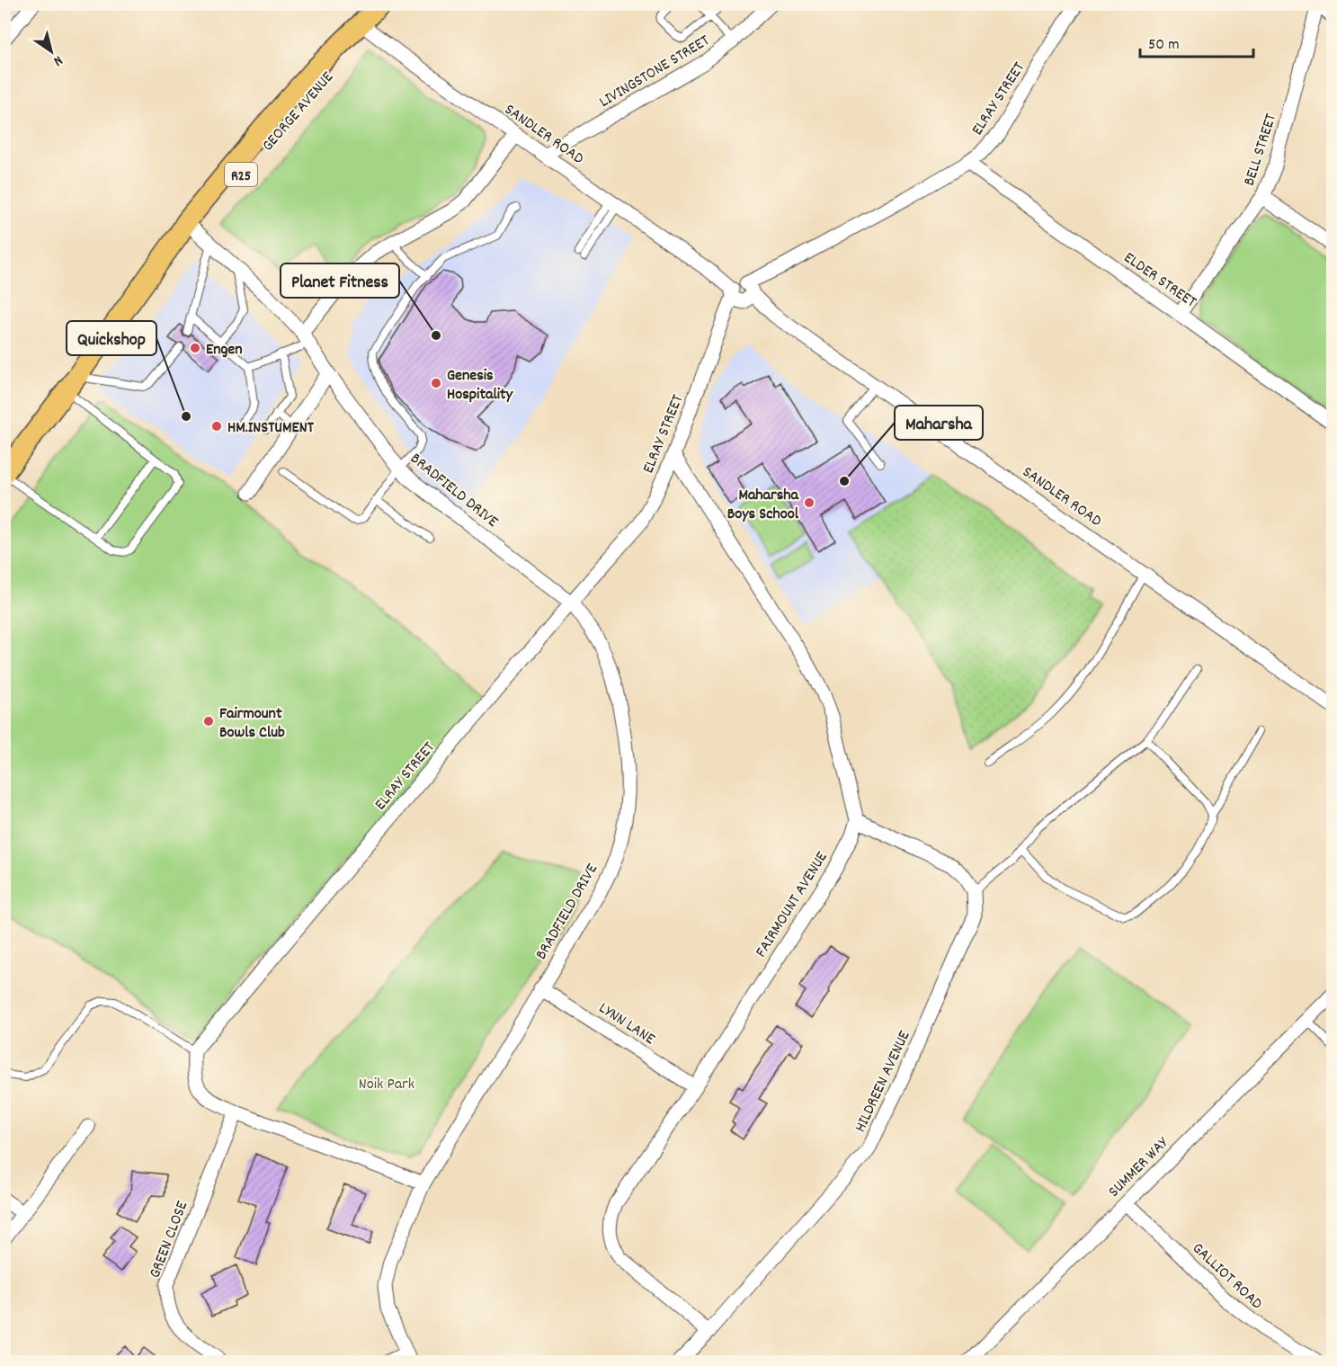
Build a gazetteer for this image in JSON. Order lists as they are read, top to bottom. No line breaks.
{"streets":{"main road":["GEORGE AVENUE","R25"],"street":["LIVINGSTONE STREET","ELRAY STREET","SANDLER ROAD","BELL STREET","ELDER STREET","BRADFIELD DRIVE","FAIRMOUNT AVENUE","LYNN LANE","HILDREEN AVENUE","SUMMER WAY","GREEN CLOSE","GALLIOT ROAD"]},"crossings":[["LIVINGSTONE STREET","SANDLER ROAD"],["ELRAY STREET","SANDLER ROAD"],["ELRAY STREET","ELDER STREET"],["ELRAY STREET","BRADFIELD DRIVE"],["GEORGE AVENUE","SANDLER ROAD"],["GEORGE AVENUE","R25"],["GEORGE AVENUE","BRADFIELD DRIVE"],["SANDLER ROAD","R25"],["BELL STREET","ELDER STREET"],["BRADFIELD DRIVE","LYNN LANE"],["FAIRMOUNT AVENUE","LYNN LANE"],["FAIRMOUNT AVENUE","HILDREEN AVENUE"],["SUMMER WAY","GALLIOT ROAD"]],"parks":["Noik Park"],"places":["Planet Fitness","Engen","Genesis Hospitality","Quickshop","HM.INSTUMENT","Maharsha","Maharsha Boys School","Fairmount Bowls Club"],"scale_bar":"50 m","north":"bottom right"}
